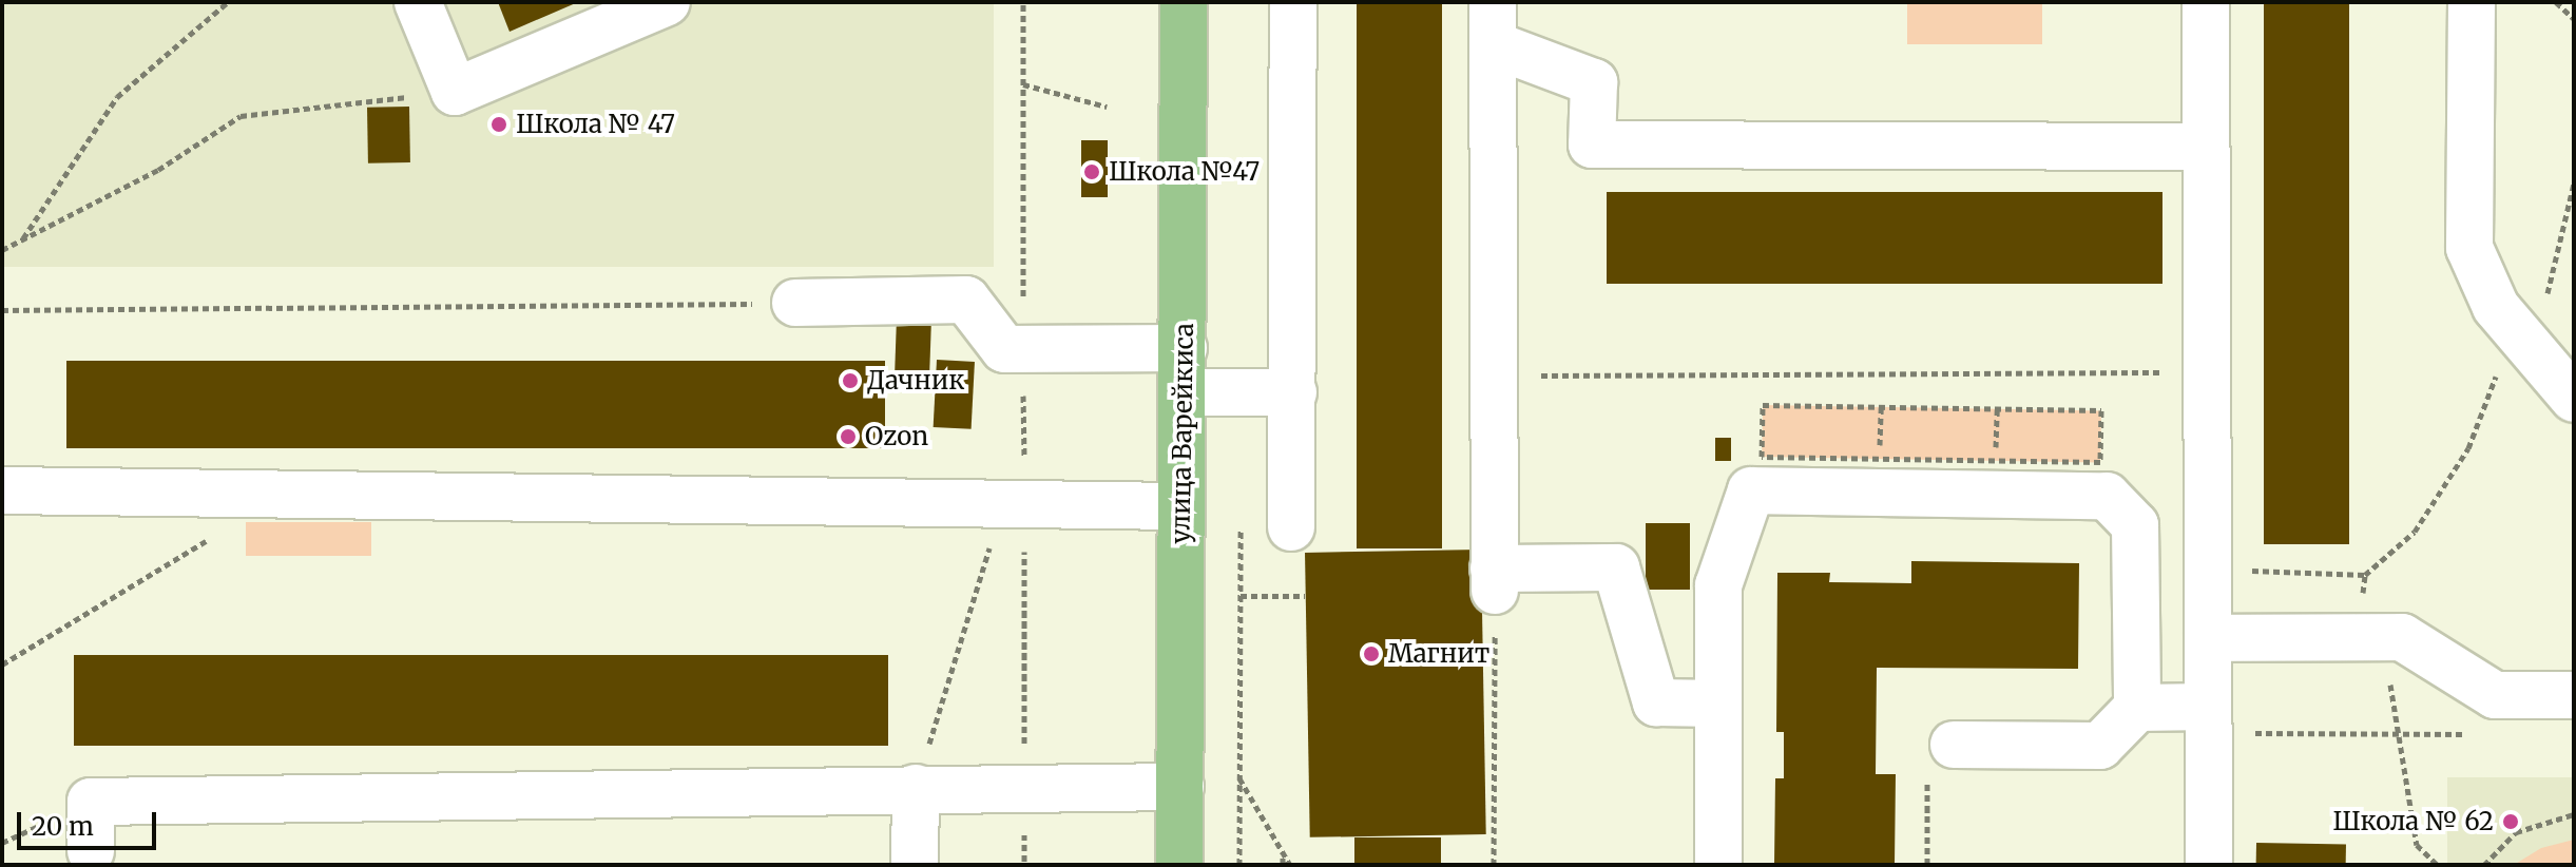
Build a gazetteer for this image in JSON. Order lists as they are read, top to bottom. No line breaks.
{"streets":{"main road":["улица Варейкиса"]},"places":["Школа № 47","Школа №47","Дачник","Ozon","Магнит","Школа № 62"],"scale_bar":"20 m"}
